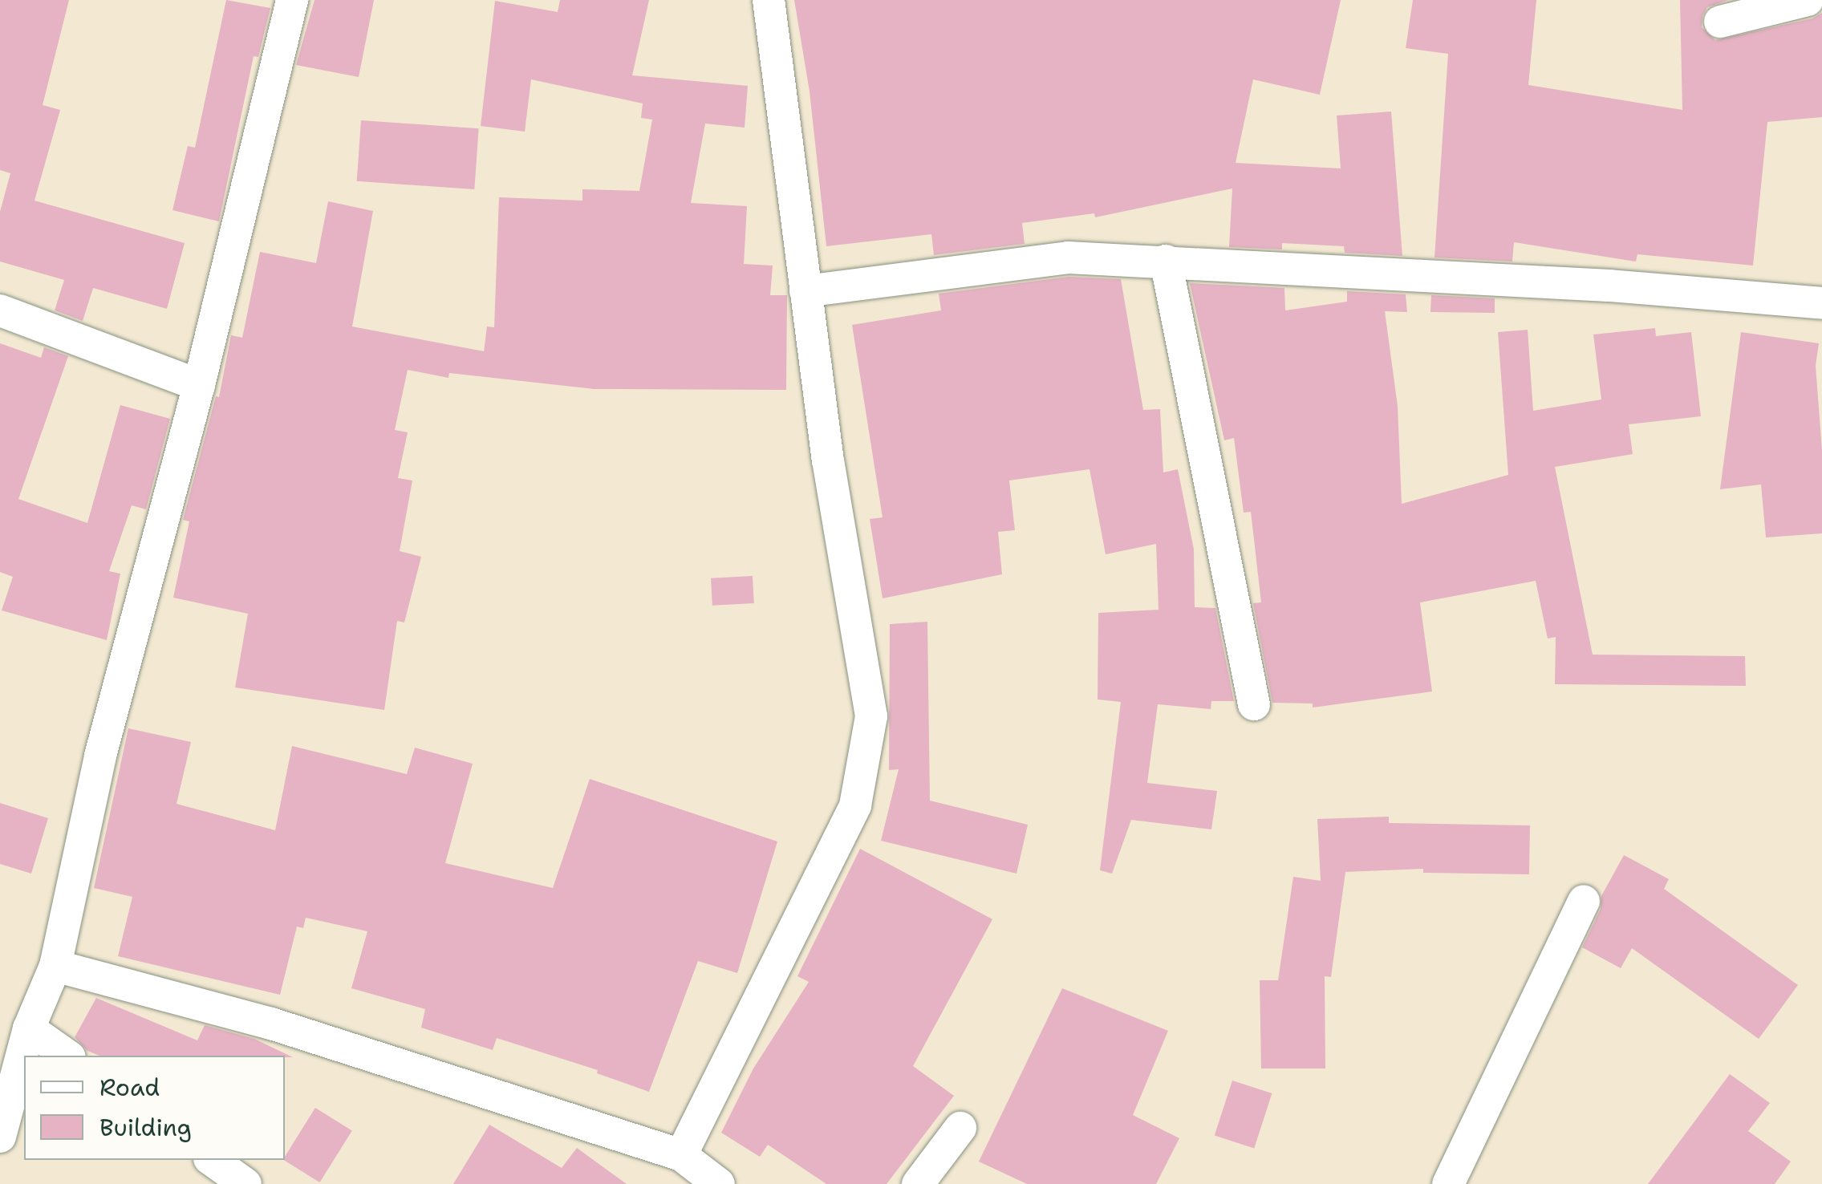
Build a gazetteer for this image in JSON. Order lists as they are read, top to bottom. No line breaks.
{"legend":["Road","Building"]}
